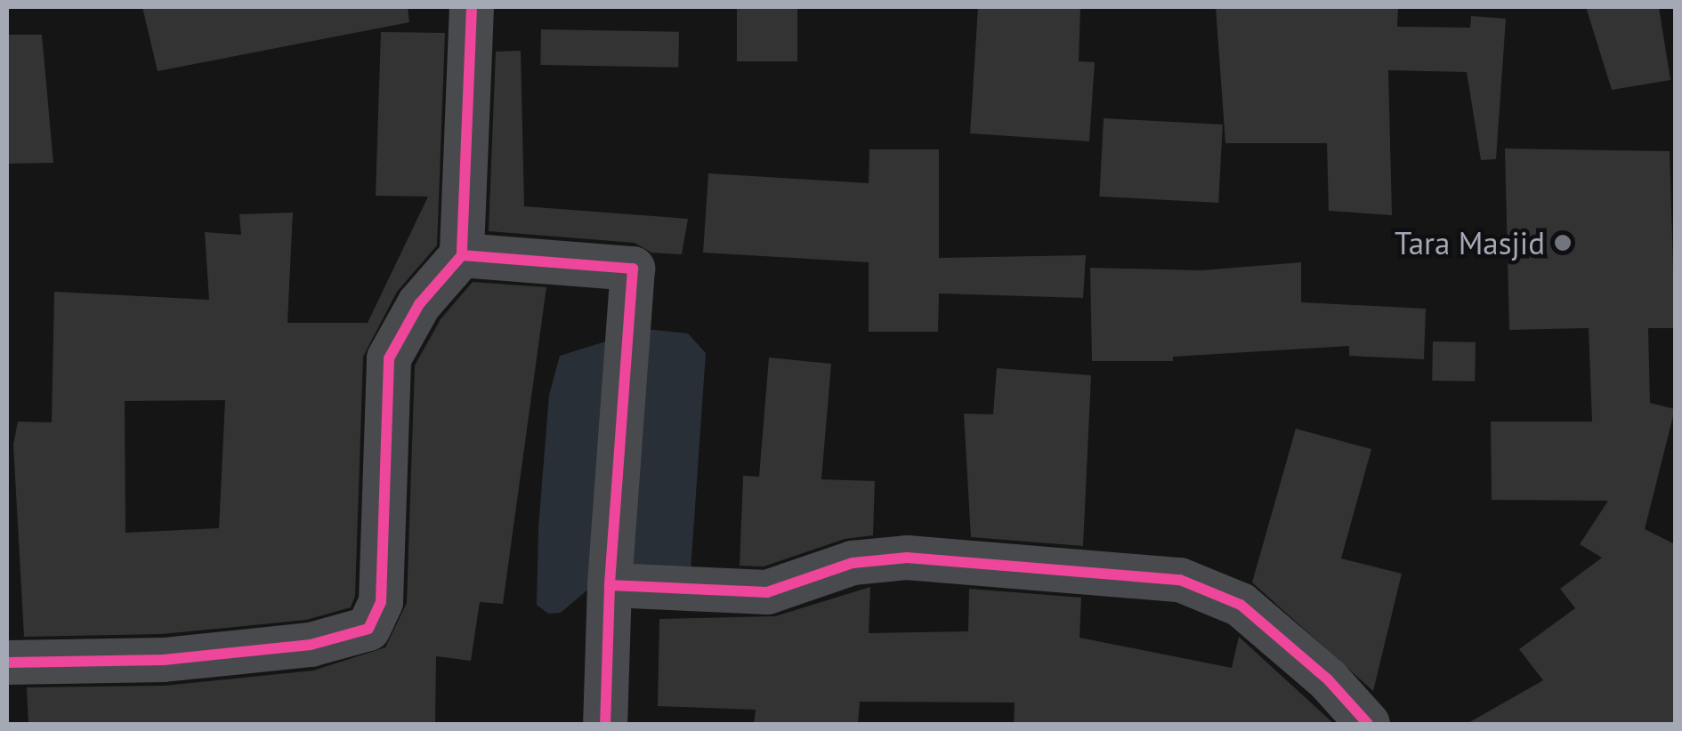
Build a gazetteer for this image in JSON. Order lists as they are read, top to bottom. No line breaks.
{"places":["Tara Masjid"]}
